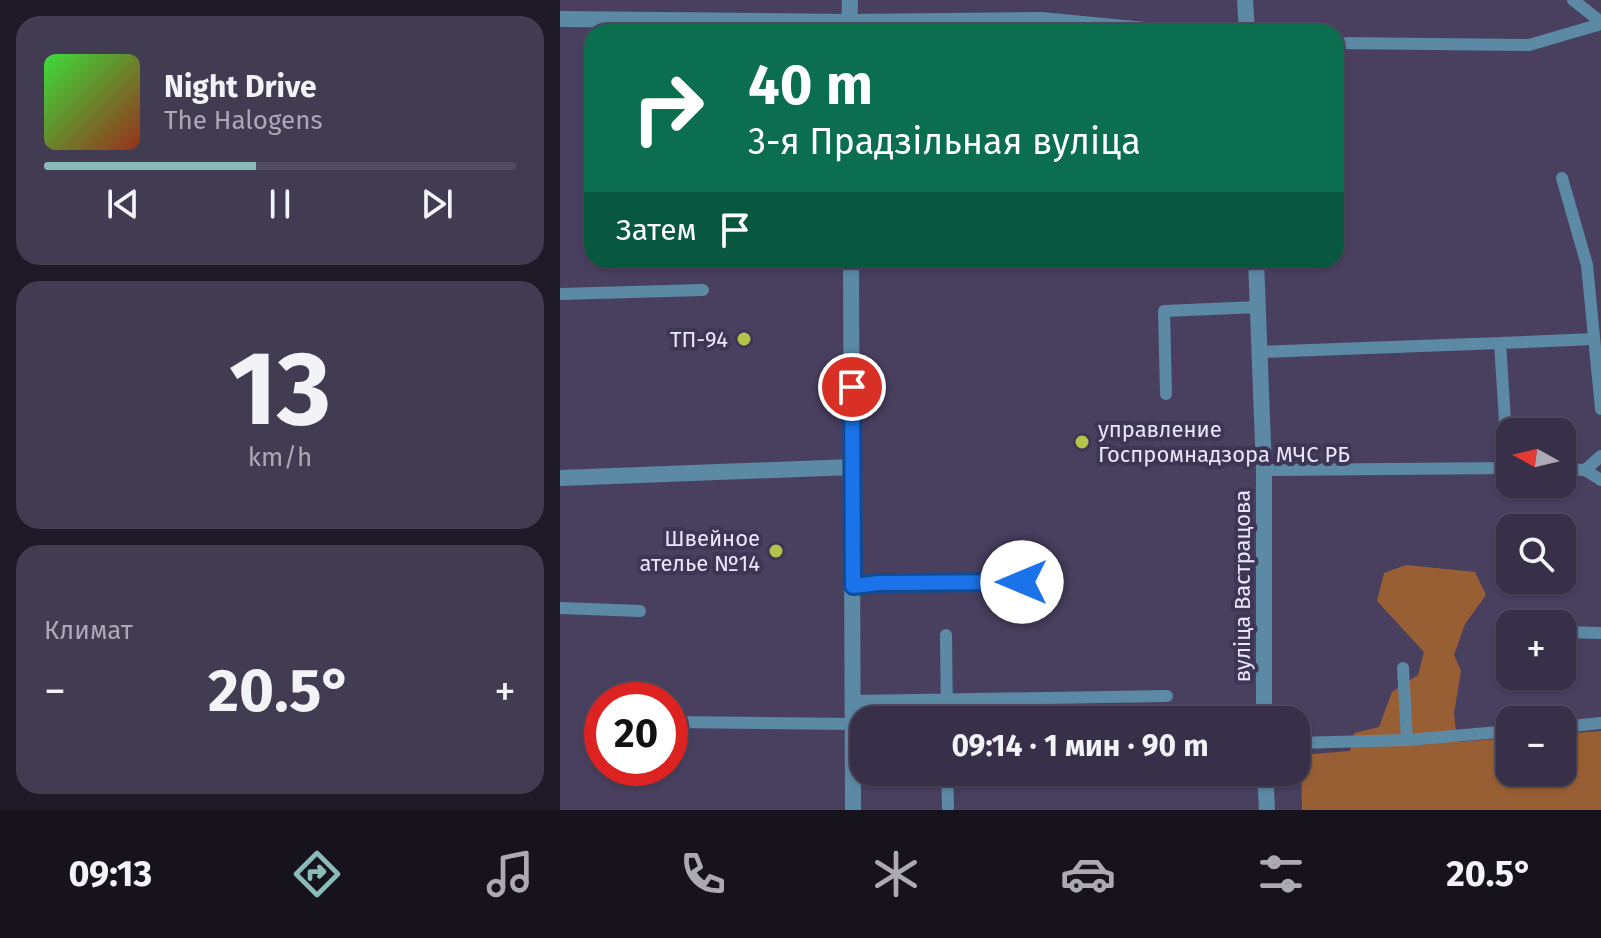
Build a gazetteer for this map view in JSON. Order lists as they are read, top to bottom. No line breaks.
{"streets":{"street":["вуліца Вастрацова"]},"places":["ТП-94","управление Госпромнадзора МЧС РБ","Швейное ателье №14"],"north":"left","page":{"turn":["40 m","3-я Прадзільная вуліца"],"song":["Night Drive","The Halogens"],"then":"Затем","tile":[["13","km/h"],"Климат"],"map_buttons":["+","−"],"heat":["−","20.5°","+"],"limit":"20","trip":"09:14 · 1 мин · 90 m","tabs":["09:13","20.5°"]}}
